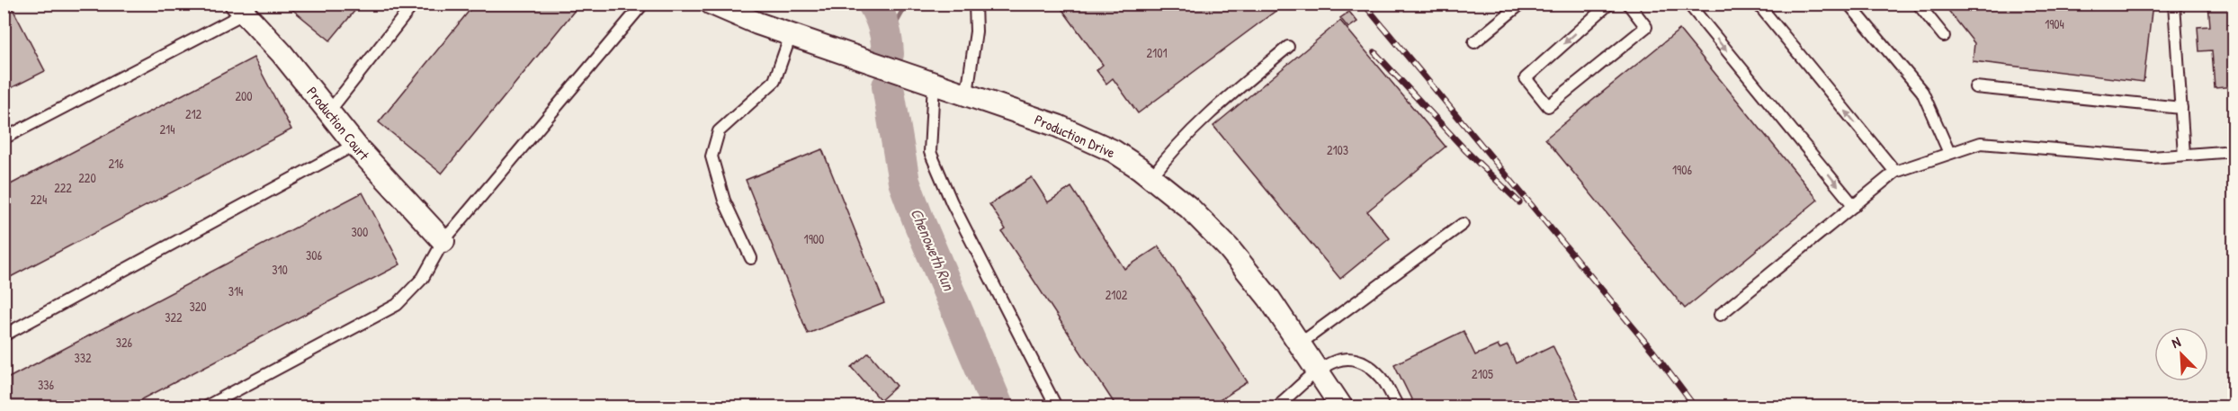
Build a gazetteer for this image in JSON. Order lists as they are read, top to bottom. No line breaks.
{"streets":{"street":["Production Court","Production Drive"]},"water":["Chenoweth Run"],"house_numbers":["1904","2101","200","212","214","2103","216","1906","220","222","224","300","1900","306","310","314","2102","320","322","326","332","2105","336"],"north":"top left"}
